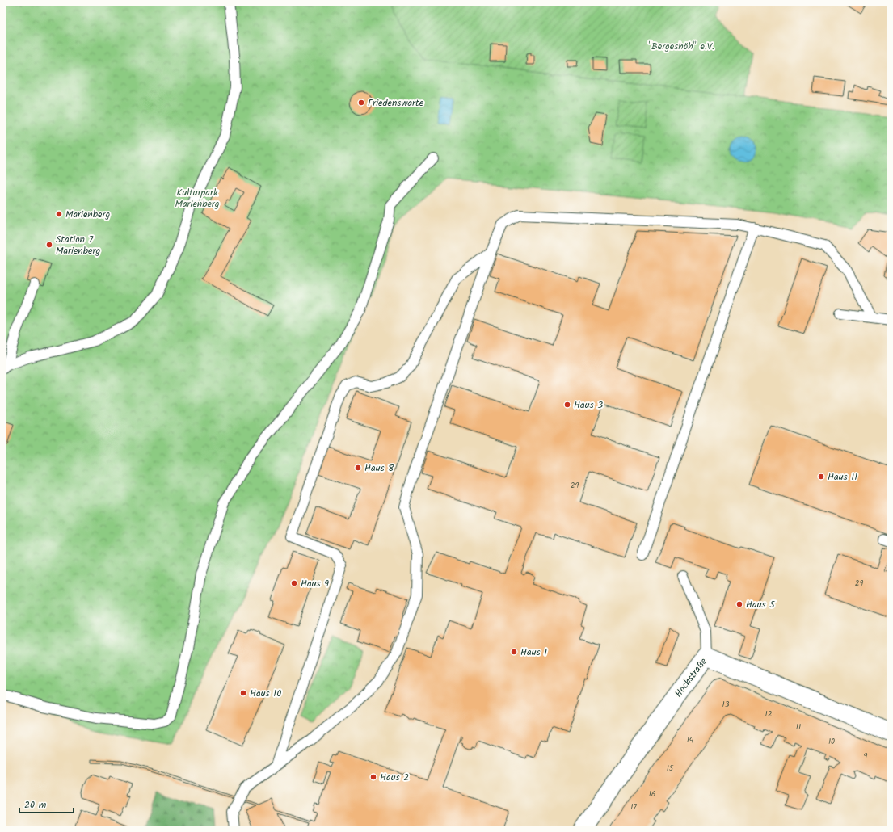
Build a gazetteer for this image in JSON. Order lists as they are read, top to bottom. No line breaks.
{"streets":{"street":["Hochstraße"]},"parks":["\"Bergeshöh\" e.V.","Kulturpark Marienberg"],"places":["Friedenswarte","Marienberg","Station 7 Marienberg","Haus 3","Haus 8","Haus 11","Haus 9","Haus 5","Haus 1","Haus 10","Haus 2"],"house_numbers":["29","29","13","12","11","14","10","9","15","16","17"],"scale_bar":"20 m"}
